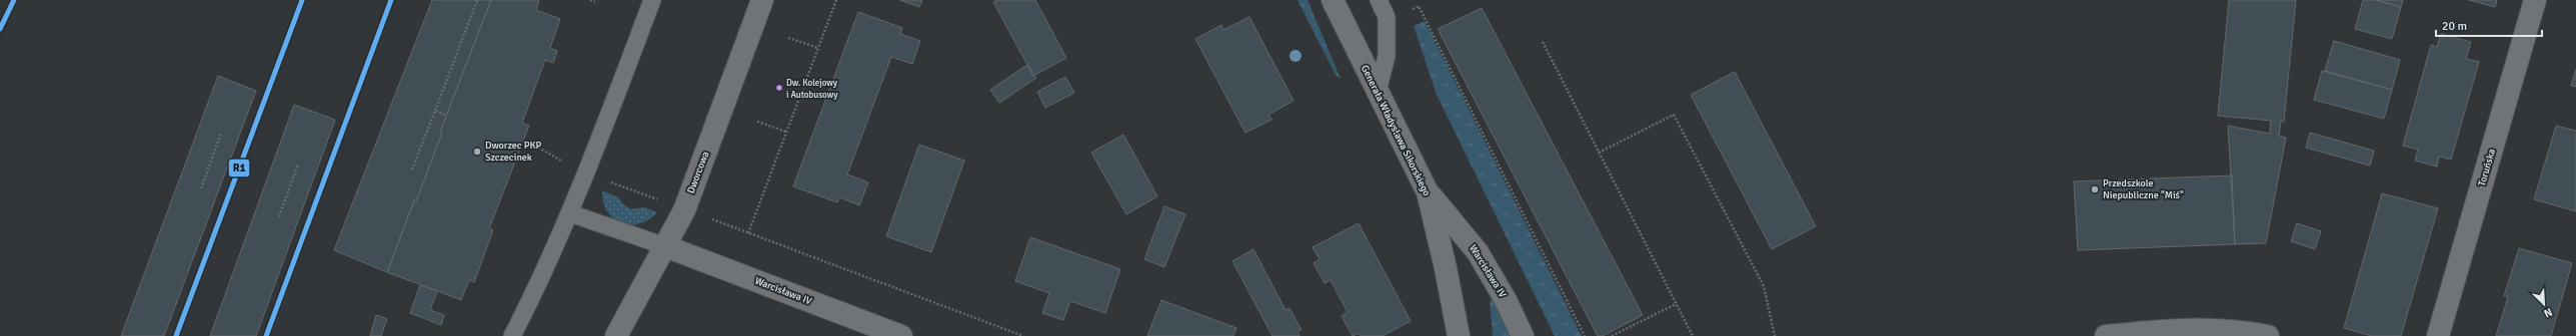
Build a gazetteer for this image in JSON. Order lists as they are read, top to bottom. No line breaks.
{"streets":{"street":["Generała Władysława Sikorskiego","Toruńska","Dworcowa","Warcisława IV"]},"crossings":[["Generała Władysława Sikorskiego","Warcisława IV"],["Dworcowa","Warcisława IV"]],"places":["Dw. Kolejowy i Autobusowy","Dworzec PKP Szczecinek","Przedszkole Niepubliczne \"Miś\""],"lines":["transit line R1"],"scale_bar":"20 m","north":"bottom right"}
